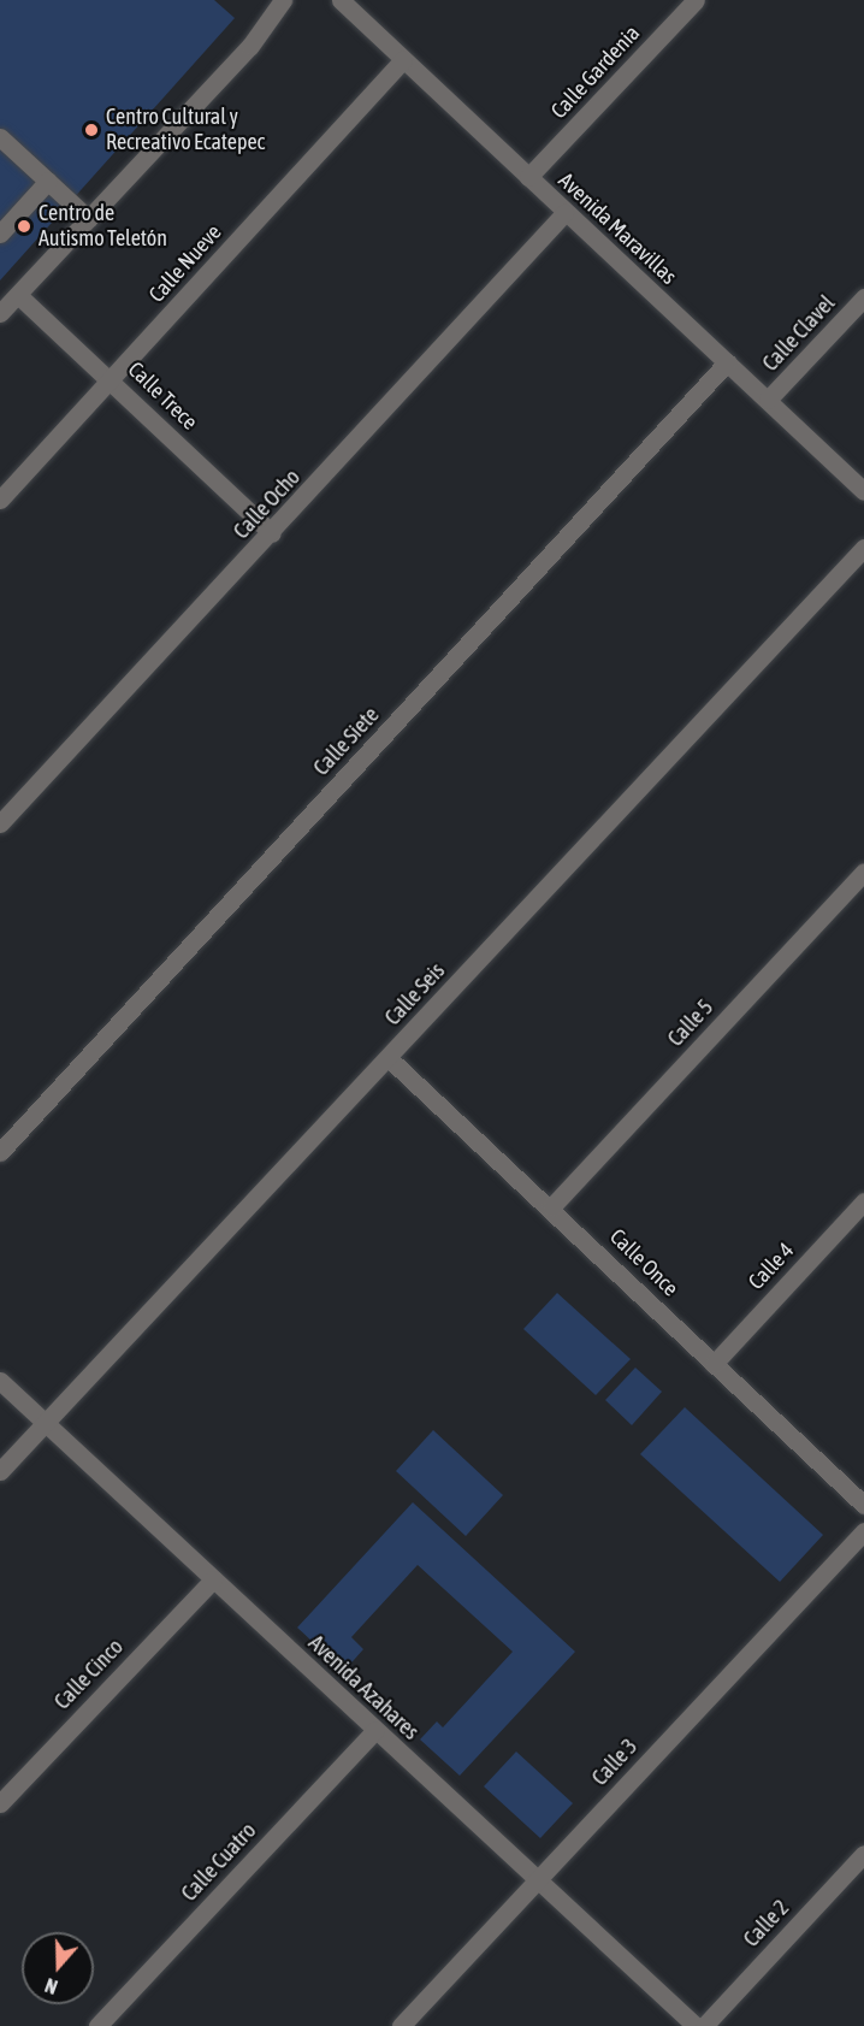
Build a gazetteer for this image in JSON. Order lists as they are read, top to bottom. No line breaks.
{"streets":{"street":["Calle Gardenia","Avenida Maravillas","Calle Nueve","Calle Clavel","Calle Trece","Calle Ocho","Calle Siete","Calle Seis","Calle 5","Calle Once","Calle 4","Calle Cinco","Avenida Azahares","Calle 3","Calle Cuatro","Calle 2"]},"crossings":[["Calle Gardenia","Avenida Maravillas"],["Avenida Maravillas","Calle Nueve"],["Avenida Maravillas","Calle Clavel"],["Avenida Maravillas","Calle Ocho"],["Avenida Maravillas","Calle Siete"],["Calle Nueve","Calle Trece"],["Calle Trece","Calle Ocho"],["Calle Seis","Calle Once"],["Calle Seis","Avenida Azahares"],["Calle 5","Calle Once"],["Calle Once","Calle 4"],["Calle Cinco","Avenida Azahares"],["Avenida Azahares","Calle 3"],["Avenida Azahares","Calle Cuatro"]],"places":["Centro Cultural y Recreativo Ecatepec","Centro de Autismo Teletón"],"north":"bottom"}
